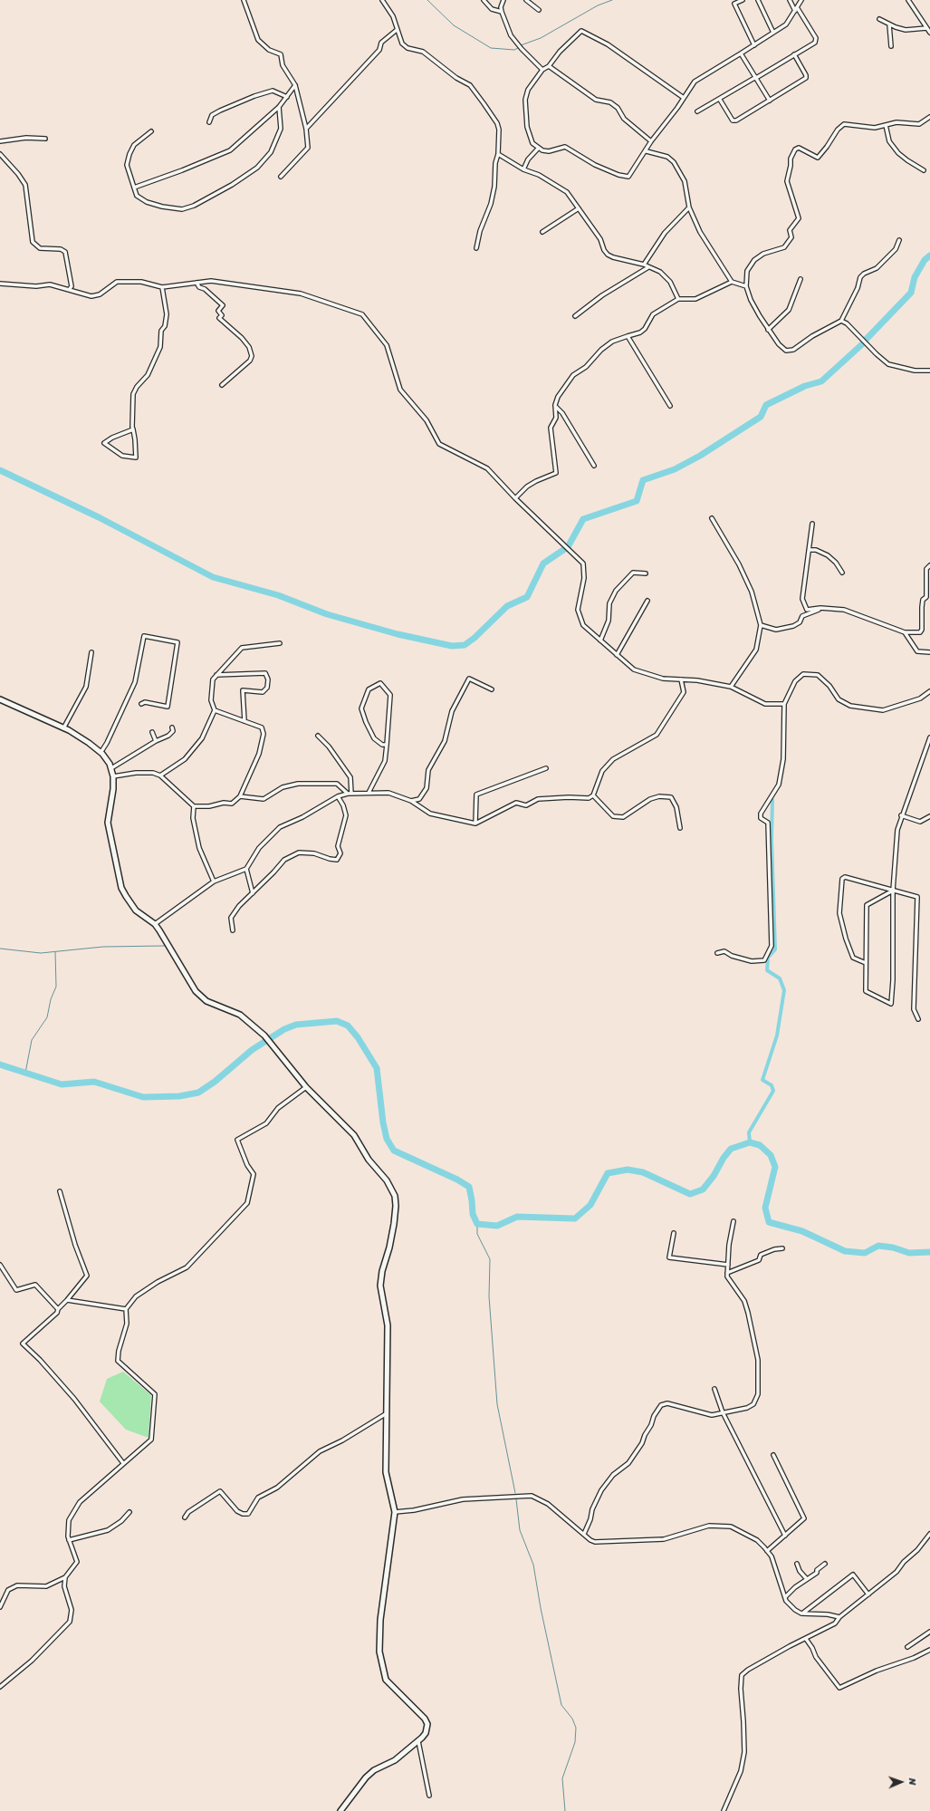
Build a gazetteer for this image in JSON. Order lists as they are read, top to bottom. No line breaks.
{"north":"right"}
